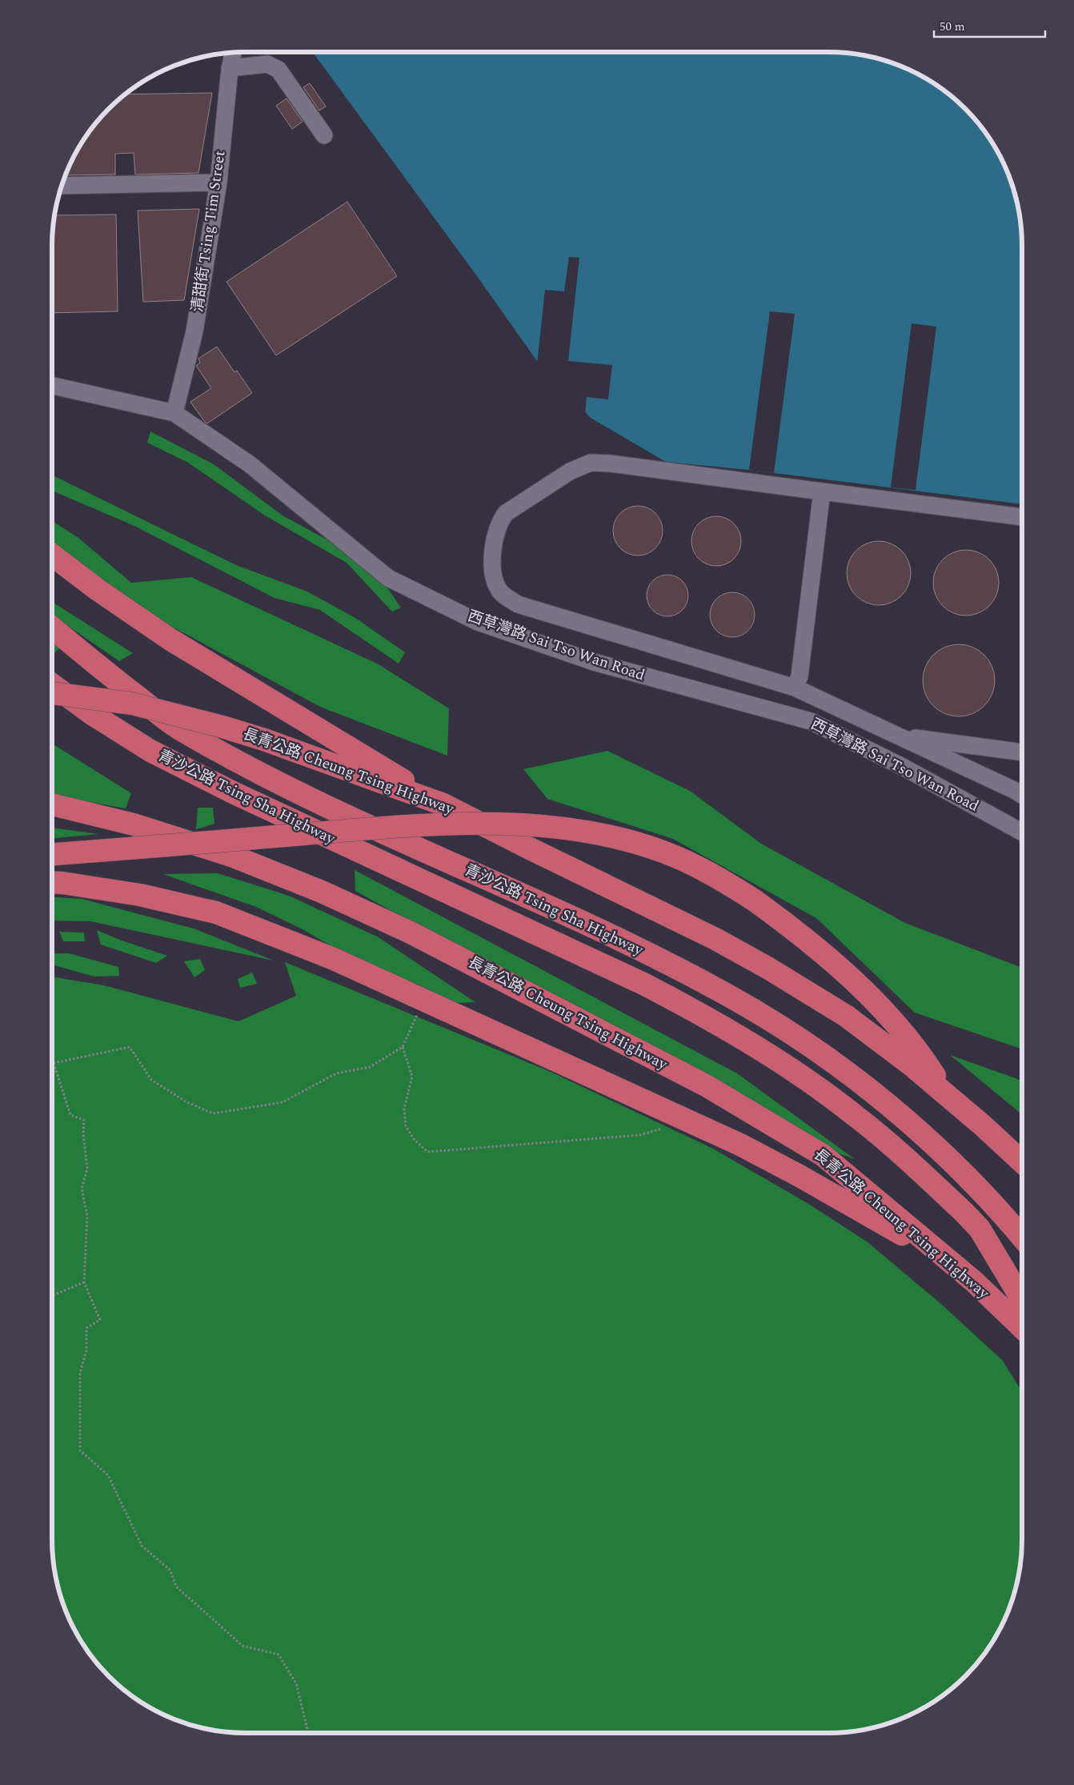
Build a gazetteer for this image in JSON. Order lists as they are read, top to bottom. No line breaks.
{"streets":{"highway":["長青公路 Cheung Tsing Highway","青沙公路 Tsing Sha Highway"],"street":["清甜街 Tsing Tim Street","西草灣路 Sai Tso Wan Road"]},"crossings":[["清甜街 Tsing Tim Street","西草灣路 Sai Tso Wan Road"],["長青公路 Cheung Tsing Highway","青沙公路 Tsing Sha Highway"]],"scale_bar":"50 m"}
